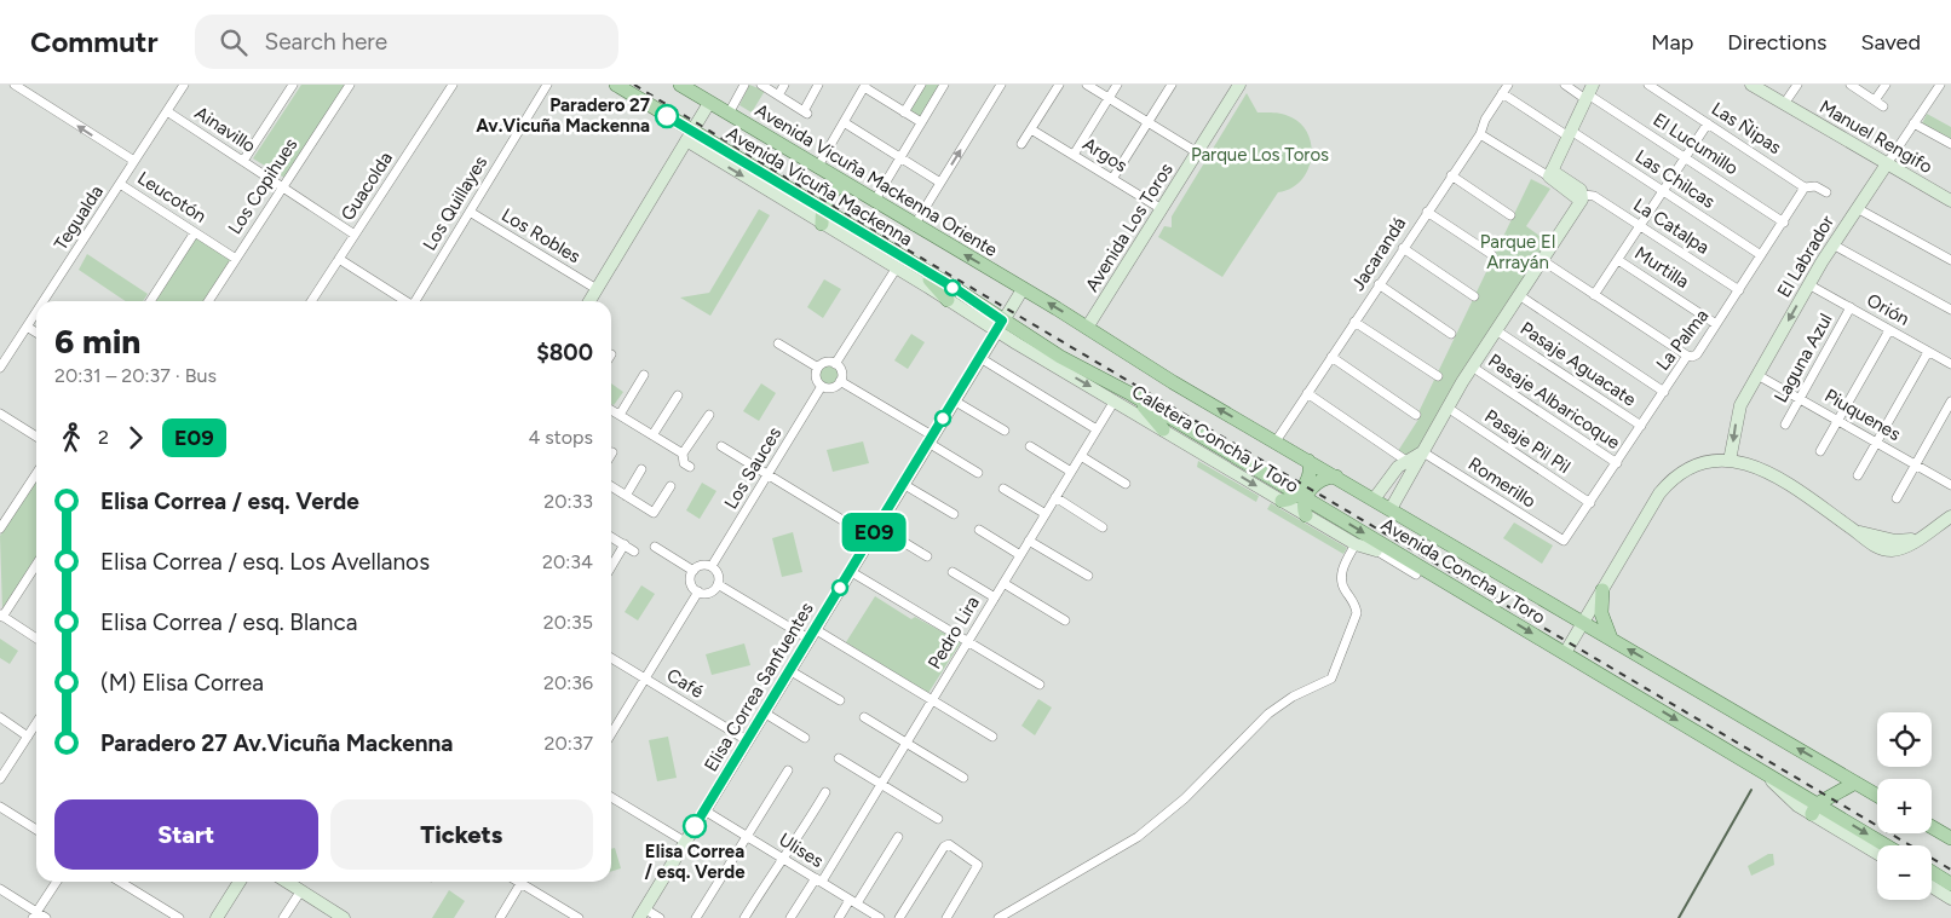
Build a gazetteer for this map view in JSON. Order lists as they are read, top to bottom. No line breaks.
{"streets":{"main road":["Avenida Vicuña Mackenna Oriente","Avenida Vicuña Mackenna","Avenida Concha y Toro"],"street":["Las Ñipas","Ainavillo","Manuel Rengifo","El Lucumillo","Argos","Las Chilcas","Los Copihues","Guacolda","Leucotón","Los Quillayes","Tegualda","La Catalpa","Avenida Los Toros","Los Robles","Jacarandá","El Labrador","Murtilla","Orión","La Palma","Laguna Azul","Pasaje Aguacate","Pasaje Albaricoque","Piuquenes","Caletera Concha y Toro","Pasaje Pil Pil","Los Sauces","Romerillo","Pedro Lira","Café","Elisa Correa Sanfuentes","Ulises"]},"crossings":[["Las Ñipas","La Palma"],["Ainavillo","Los Copihues"],["Ainavillo","Guacolda"],["Ainavillo","Tegualda"],["Manuel Rengifo","El Labrador"],["El Lucumillo","La Palma"],["Argos","Avenida Los Toros"],["Las Chilcas","Jacarandá"],["Las Chilcas","La Palma"],["Avenida Vicuña Mackenna Oriente","Avenida Concha y Toro"],["Avenida Vicuña Mackenna Oriente","Elisa Correa Sanfuentes"],["Los Copihues","Leucotón"],["Avenida Vicuña Mackenna","Caletera Concha y Toro"],["Avenida Vicuña Mackenna","Avenida Concha y Toro"],["Avenida Vicuña Mackenna","Elisa Correa Sanfuentes"],["Leucotón","Tegualda"],["Los Quillayes","Los Robles"],["La Catalpa","La Palma"],["Avenida Los Toros","Avenida Concha y Toro"],["Jacarandá","Avenida Concha y Toro"],["El Labrador","Orión"],["El Labrador","Piuquenes"],["Murtilla","La Palma"],["Orión","Laguna Azul"],["La Palma","Pasaje Aguacate"],["La Palma","Pasaje Albaricoque"],["La Palma","Pasaje Pil Pil"],["La Palma","Romerillo"],["Laguna Azul","Piuquenes"],["Caletera Concha y Toro","Avenida Concha y Toro"],["Caletera Concha y Toro","Pedro Lira"],["Caletera Concha y Toro","Elisa Correa Sanfuentes"],["Avenida Concha y Toro","Elisa Correa Sanfuentes"],["Pedro Lira","Ulises"],["Café","Elisa Correa Sanfuentes"],["Elisa Correa Sanfuentes","Ulises"]],"parks":["Parque Los Toros","Parque El Arrayán"],"places":["Paradero 27 Av.Vicuña Mackenna","Elisa Correa / esq. Verde"],"lines":["bus line E09"],"page":{"header":"Commutr","search":"Search here","nav":["Map","Directions","Saved"],"on_map":"E09","heading":["6 min","20:31 – 20:37 · Bus","$800"],"legs":["2","E09","4 stops"],"list":[{"name":"Elisa Correa / esq. Verde","value":"20:33"},{"name":"Elisa Correa / esq. Los Avellanos","value":"20:34"},{"name":"Elisa Correa / esq. Blanca","value":"20:35"},{"name":"(M) Elisa Correa","value":"20:36"},{"name":"Paradero 27 Av.Vicuña Mackenna","value":"20:37"}],"map_buttons":["+","−"],"buttons":["Start","Tickets"]}}
